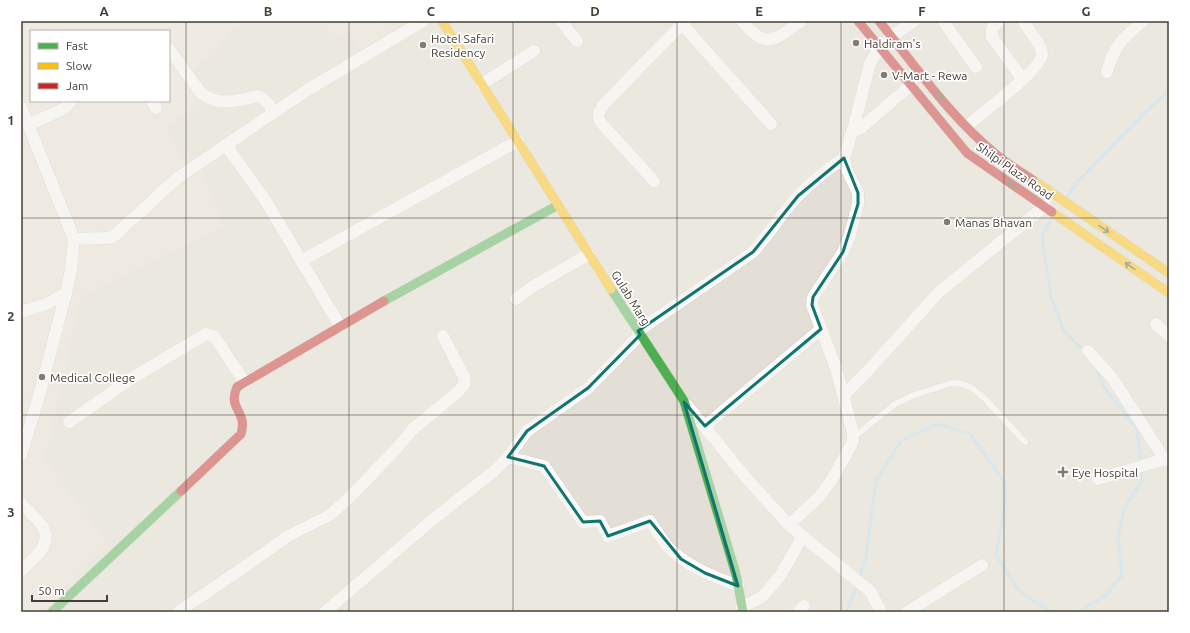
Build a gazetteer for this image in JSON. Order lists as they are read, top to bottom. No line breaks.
{"streets":{"street":["Shilpi Plaza Road","Gulab Marg"]},"places":{"other":["Haldiram's","Hotel Safari Residency","V-Mart - Rewa","Manas Bhavan","Medical College"],"health":["Eye Hospital"]},"legend":["Fast","Slow","Jam"],"scale_bar":"50 m","grid":{"columns":["A","B","C","D","E","F","G"],"rows":["1","2","3"]}}
